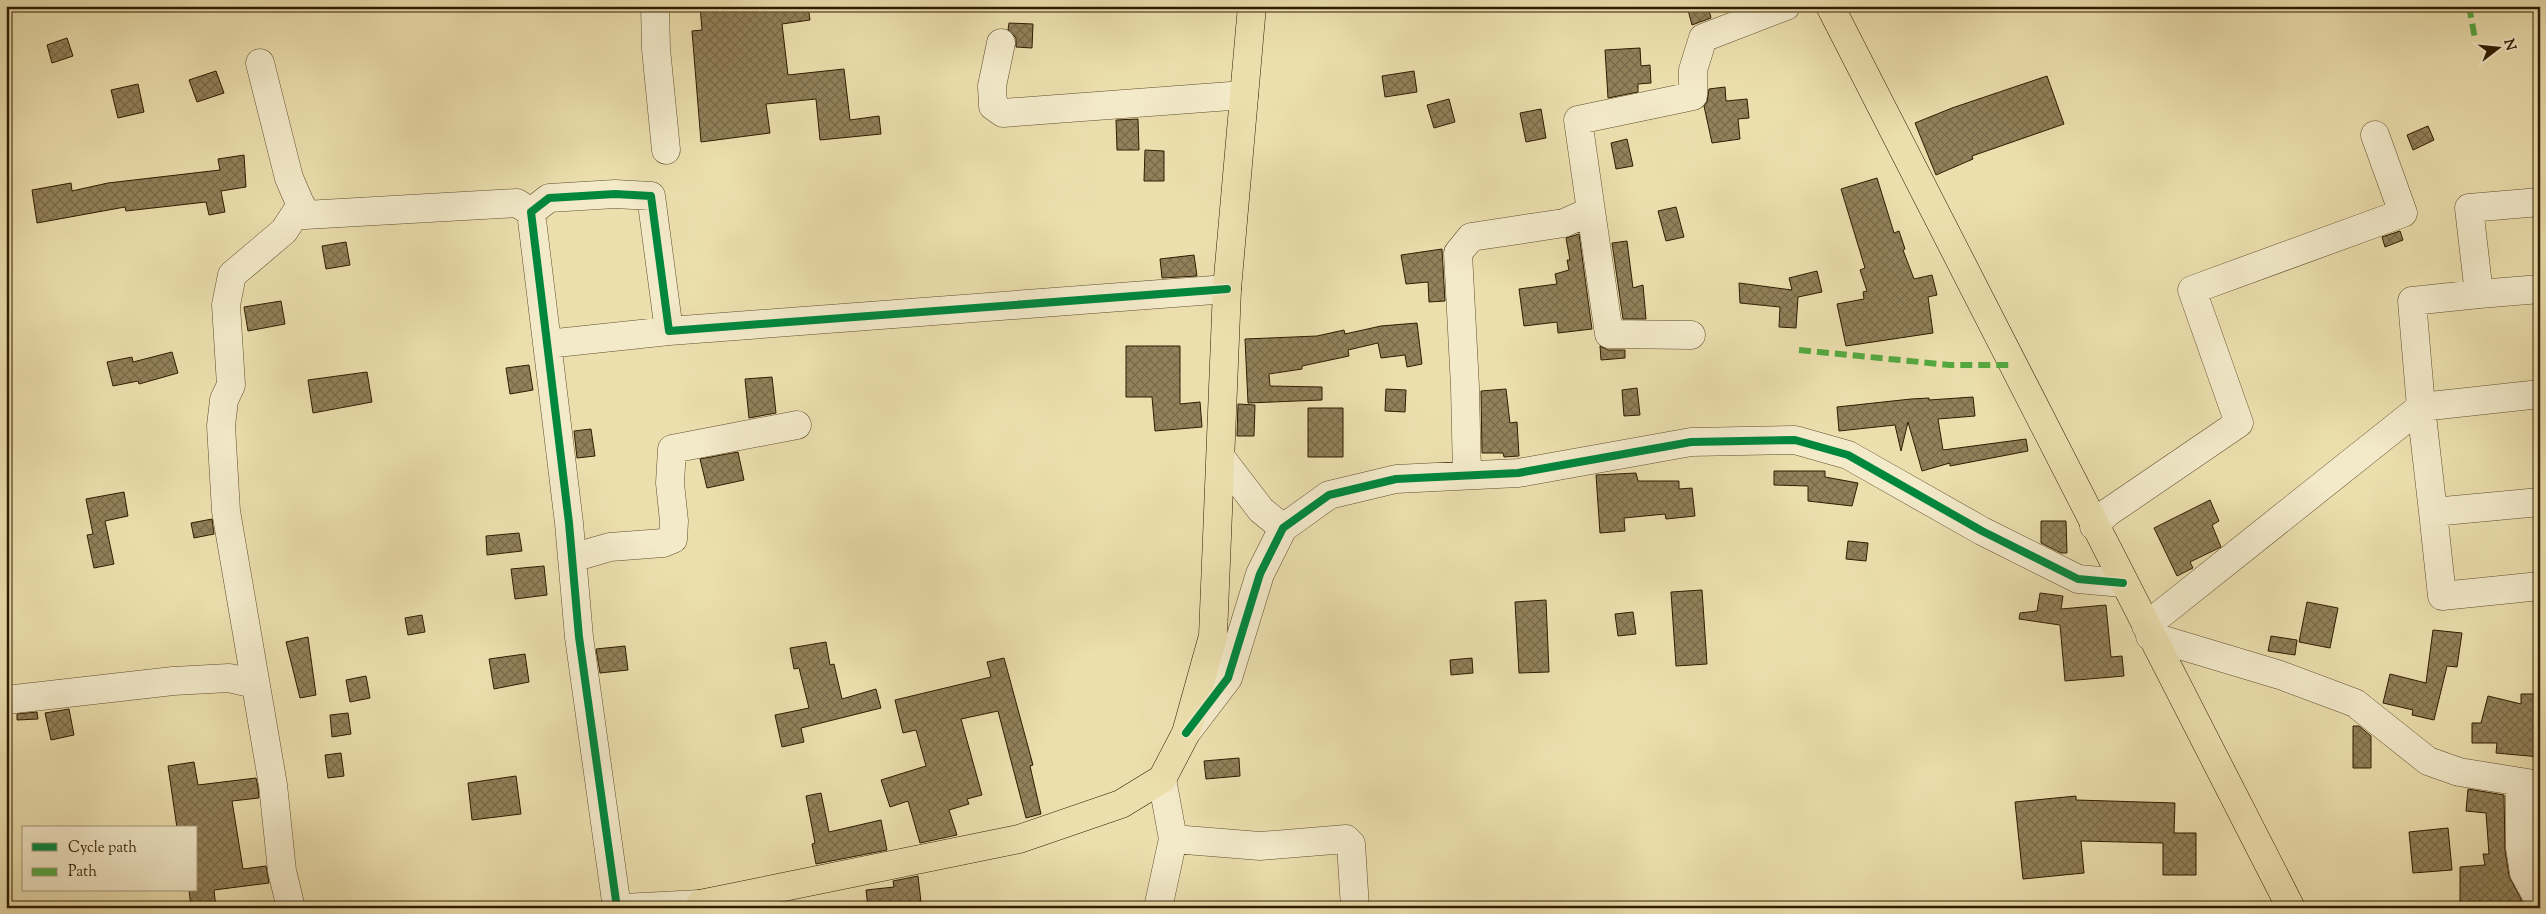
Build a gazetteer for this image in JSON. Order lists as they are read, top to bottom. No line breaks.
{"legend":["Cycle path","Path"],"north":"right"}
